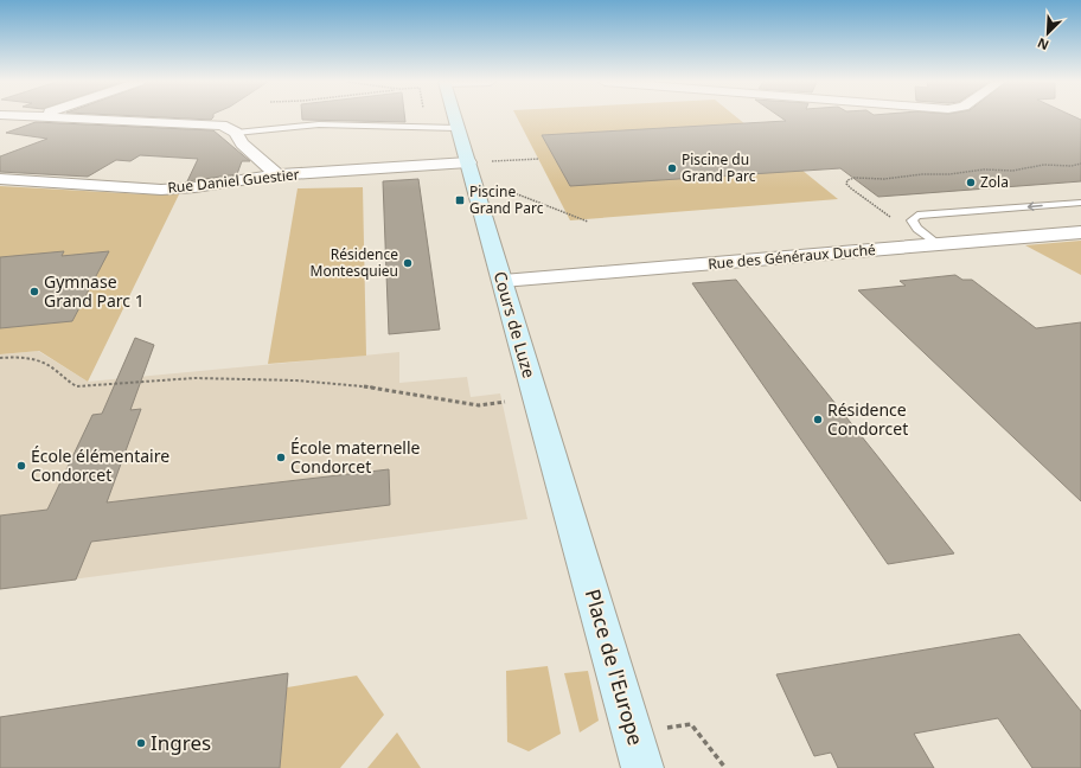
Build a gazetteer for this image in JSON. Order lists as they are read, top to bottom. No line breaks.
{"streets":{"street":["Rue Daniel Guestier","Rue des Généraux Duché","Cours de Luze","Place de l'Europe"]},"crossings":[["Rue Daniel Guestier","Cours de Luze"],["Rue des Généraux Duché","Cours de Luze"],["Cours de Luze","Place de l'Europe"]],"places":{"other":["Piscine du Grand Parc","Zola","Résidence Montesquieu","Gymnase Grand Parc 1","Résidence Condorcet","École maternelle Condorcet","École élémentaire Condorcet","Ingres"],"transit":["Piscine Grand Parc"]},"north":"bottom left"}
